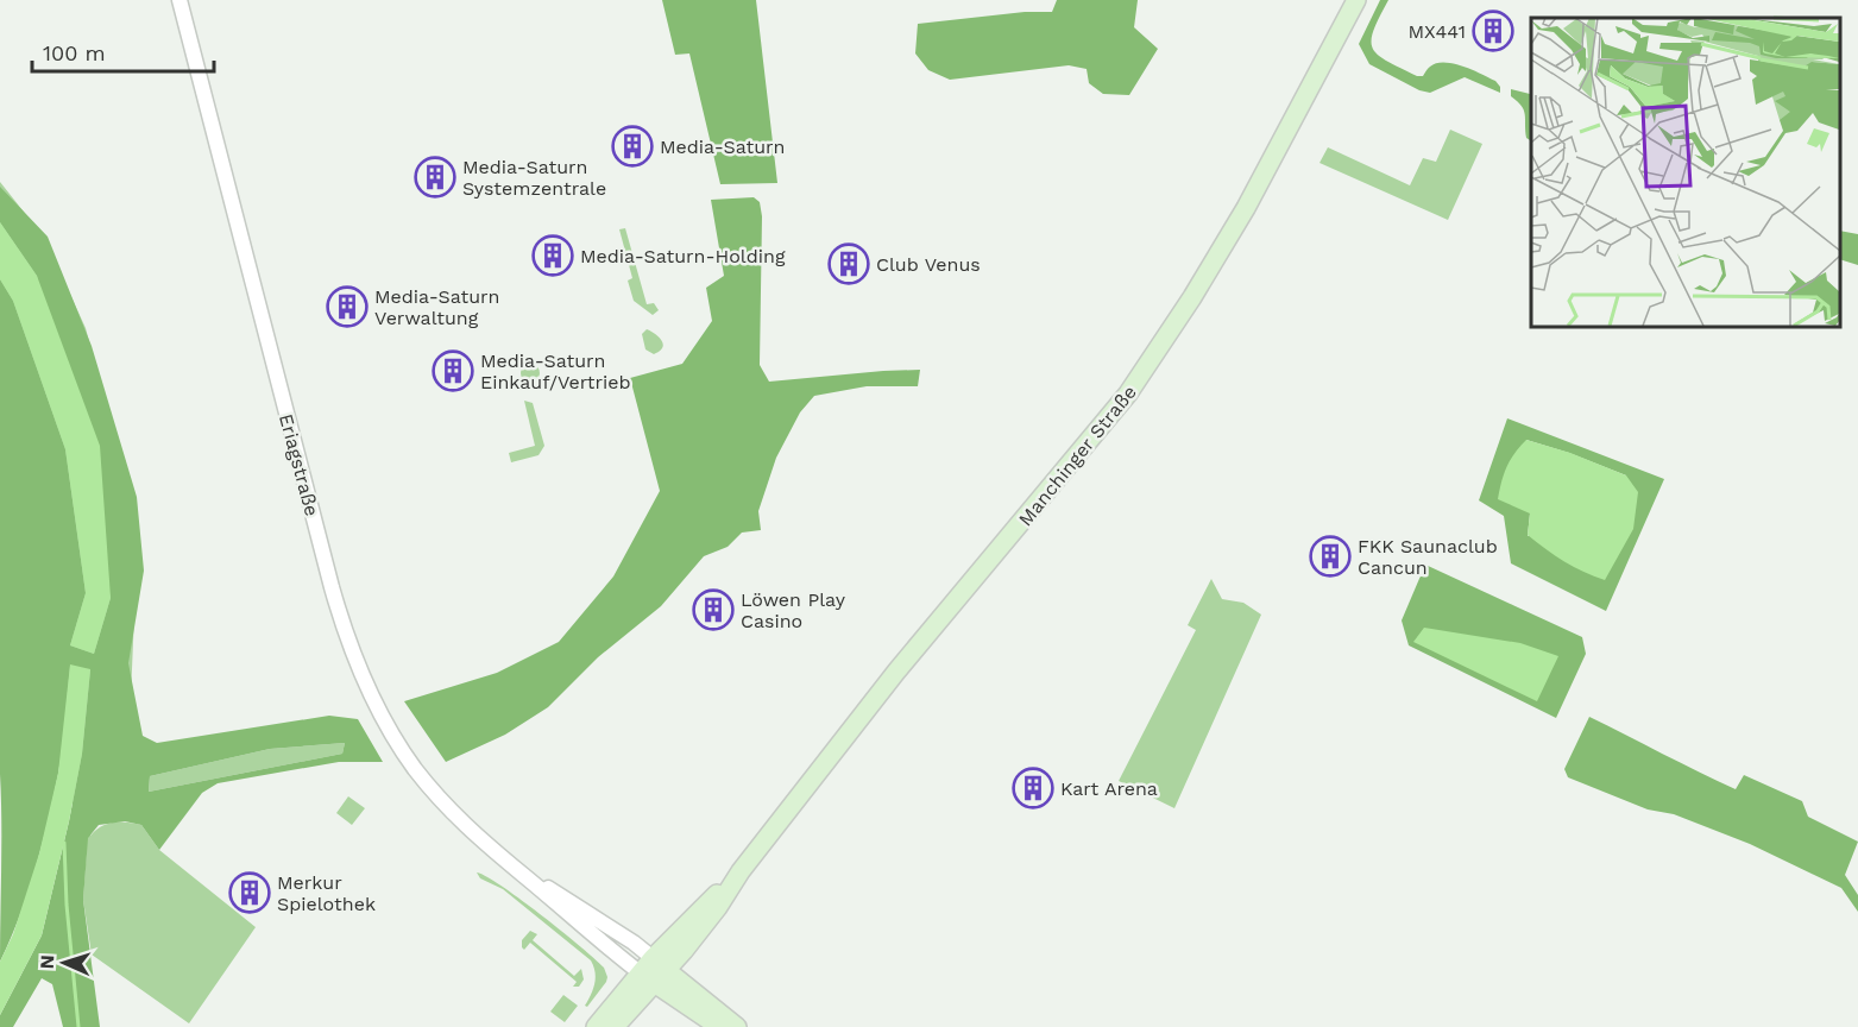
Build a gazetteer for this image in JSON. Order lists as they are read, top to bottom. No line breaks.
{"streets":{"main road":["Manchinger Straße","Eriagstraße"]},"crossings":[["Manchinger Straße","Eriagstraße"]],"places":{"building":["MX441","Media-Saturn","Media-Saturn Systemzentrale","Media-Saturn-Holding","Club Venus","Media-Saturn Verwaltung","Media-Saturn Einkauf/Vertrieb","FKK Saunaclub Cancun","Löwen Play Casino","Kart Arena","Merkur Spielothek"]},"scale_bar":"100 m","north":"left"}
